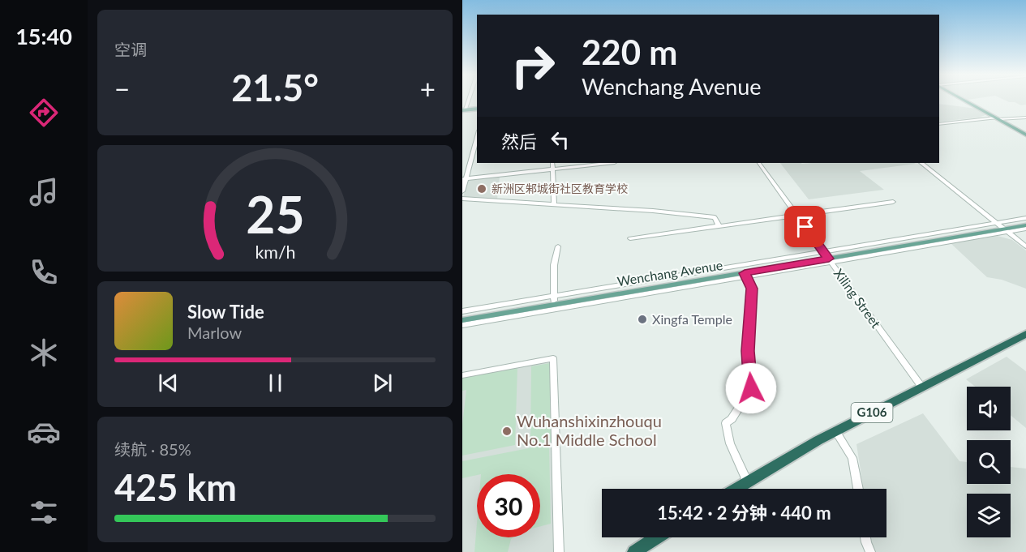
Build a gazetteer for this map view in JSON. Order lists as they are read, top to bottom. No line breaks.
{"streets":{"highway":["G106"],"main road":["Wenchang Avenue"],"street":["Xiling Street"]},"crossings":[["Wenchang Avenue","Xiling Street"],["Xiling Street","G106"]],"places":["新洲区邾城街社区教育学校","Xingfa Temple","Wuhanshixinzhouqu No.1 Middle School"],"page":{"tabs":"15:40","tile":["空调",["续航 · 85%","425 km"]],"turn":["220 m","Wenchang Avenue"],"heat":["−","21.5°","+"],"then":"然后","song":["Slow Tide","Marlow"],"limit":"30","trip":"15:42 · 2 分钟 · 440 m","gauge":["25","km/h"]}}
